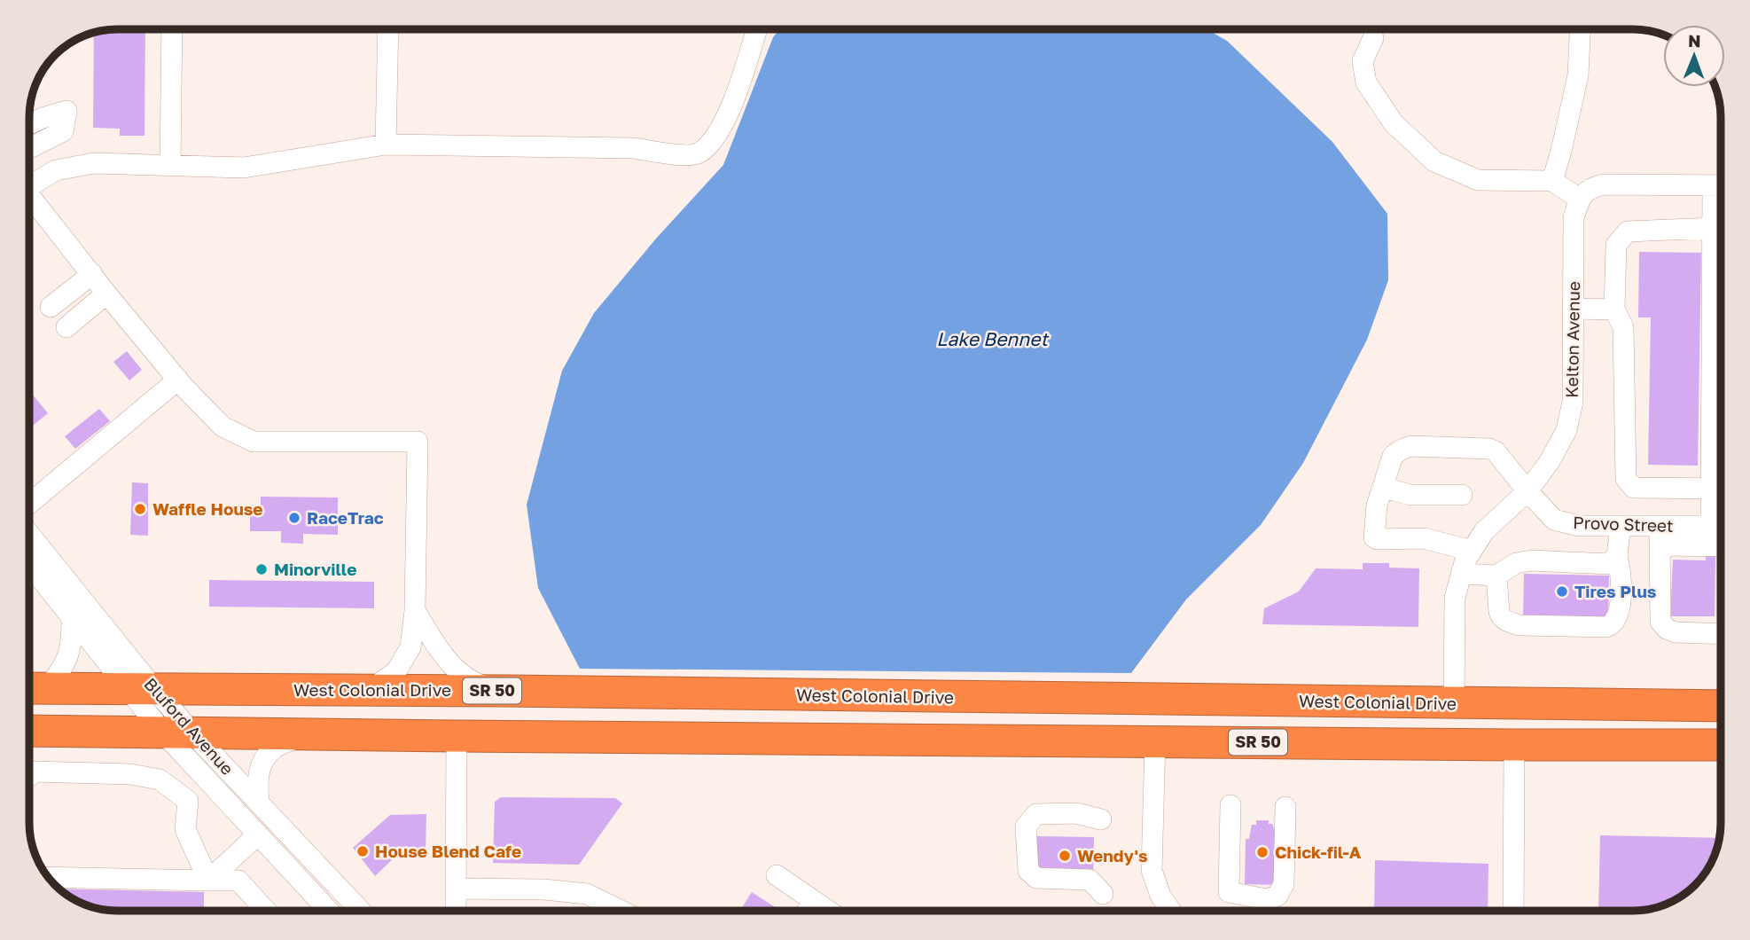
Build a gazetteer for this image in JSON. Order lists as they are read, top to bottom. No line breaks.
{"streets":{"highway":["West Colonial Drive","SR 50"],"street":["Kelton Avenue","Provo Street","Bluford Avenue"]},"crossings":[["Kelton Avenue","Provo Street"],["Kelton Avenue","West Colonial Drive"],["West Colonial Drive","Bluford Avenue"],["SR 50","Bluford Avenue"]],"water":["Lake Bennet"],"places":["Waffle House","RaceTrac","Minorville","Tires Plus","House Blend Cafe","Chick-fil-A","Wendy's"],"north":"top"}
